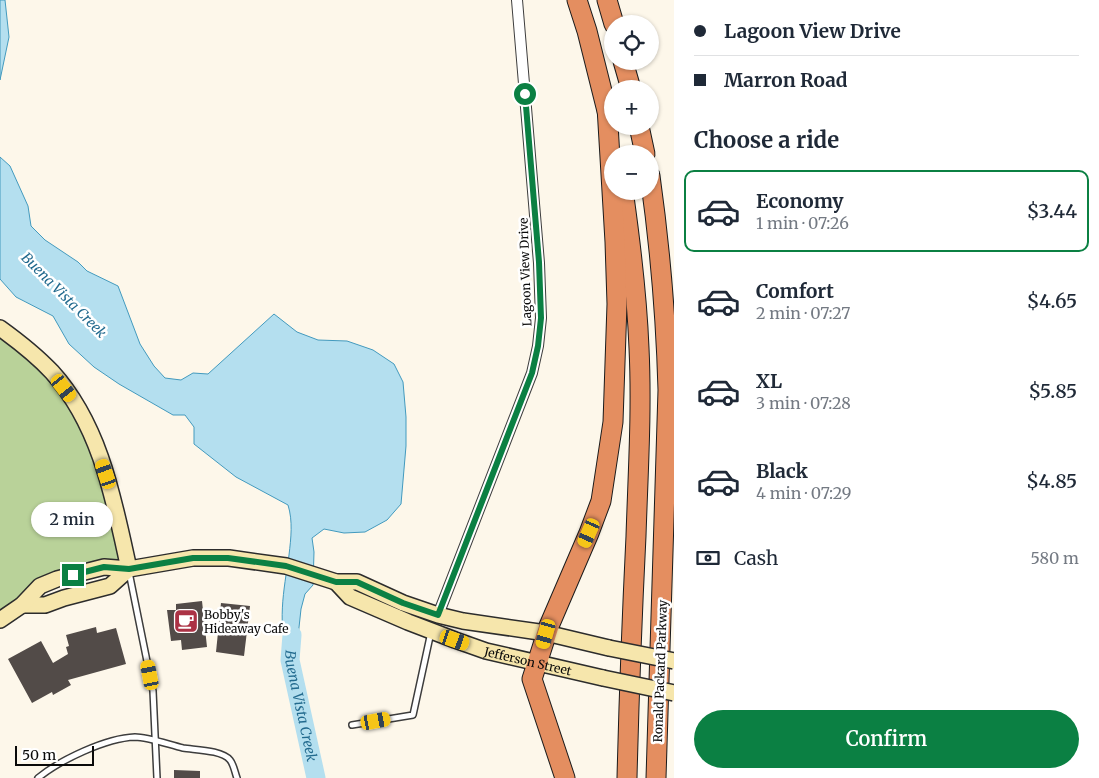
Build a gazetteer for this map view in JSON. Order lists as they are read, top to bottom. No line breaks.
{"streets":{"highway":["Ronald Packard Parkway"],"main road":["Jefferson Street"],"street":["Lagoon View Drive"]},"crossings":[["Lagoon View Drive","Jefferson Street"]],"water":["Buena Vista Creek"],"places":{"cafe":["Bobby's Hideaway Cafe"]},"scale_bar":"50 m","page":{"banner":["Lagoon View Drive","Marron Road"],"map_buttons":["+","−"],"heading":"Choose a ride","list":[{"name":"Economy","note":"1 min · 07:26","value":"$3.44"},{"name":"Comfort","note":"2 min · 07:27","value":"$4.65"},{"name":"XL","note":"3 min · 07:28","value":"$5.85"},{"name":"Black","note":"4 min · 07:29","value":"$4.85"}],"bubble":"2 min","pay":["Cash","580 m"],"buttons":"Confirm","scale":"50 m"}}
